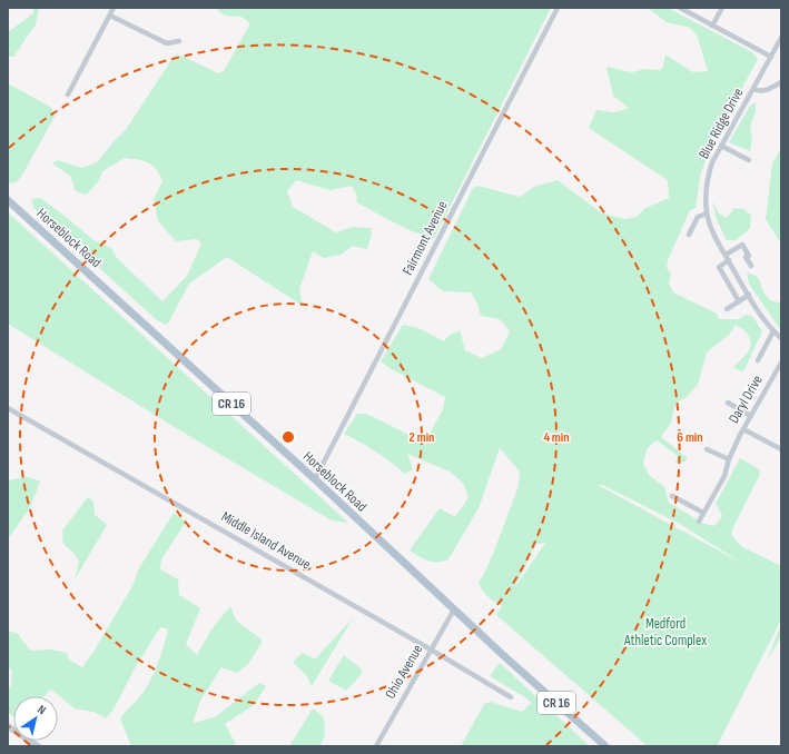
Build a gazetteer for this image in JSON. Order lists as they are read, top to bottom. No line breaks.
{"streets":{"main road":["Horseblock Road","CR 16"],"street":["Blue Ridge Drive","Fairmont Avenue","Daryl Drive","Middle Island Avenue","Ohio Avenue"]},"crossings":[["Horseblock Road","Fairmont Avenue"],["Horseblock Road","Ohio Avenue"],["Middle Island Avenue","Ohio Avenue"]],"parks":["Medford Athletic Complex"],"north":"top right","rings":["2 min","4 min","6 min"]}
